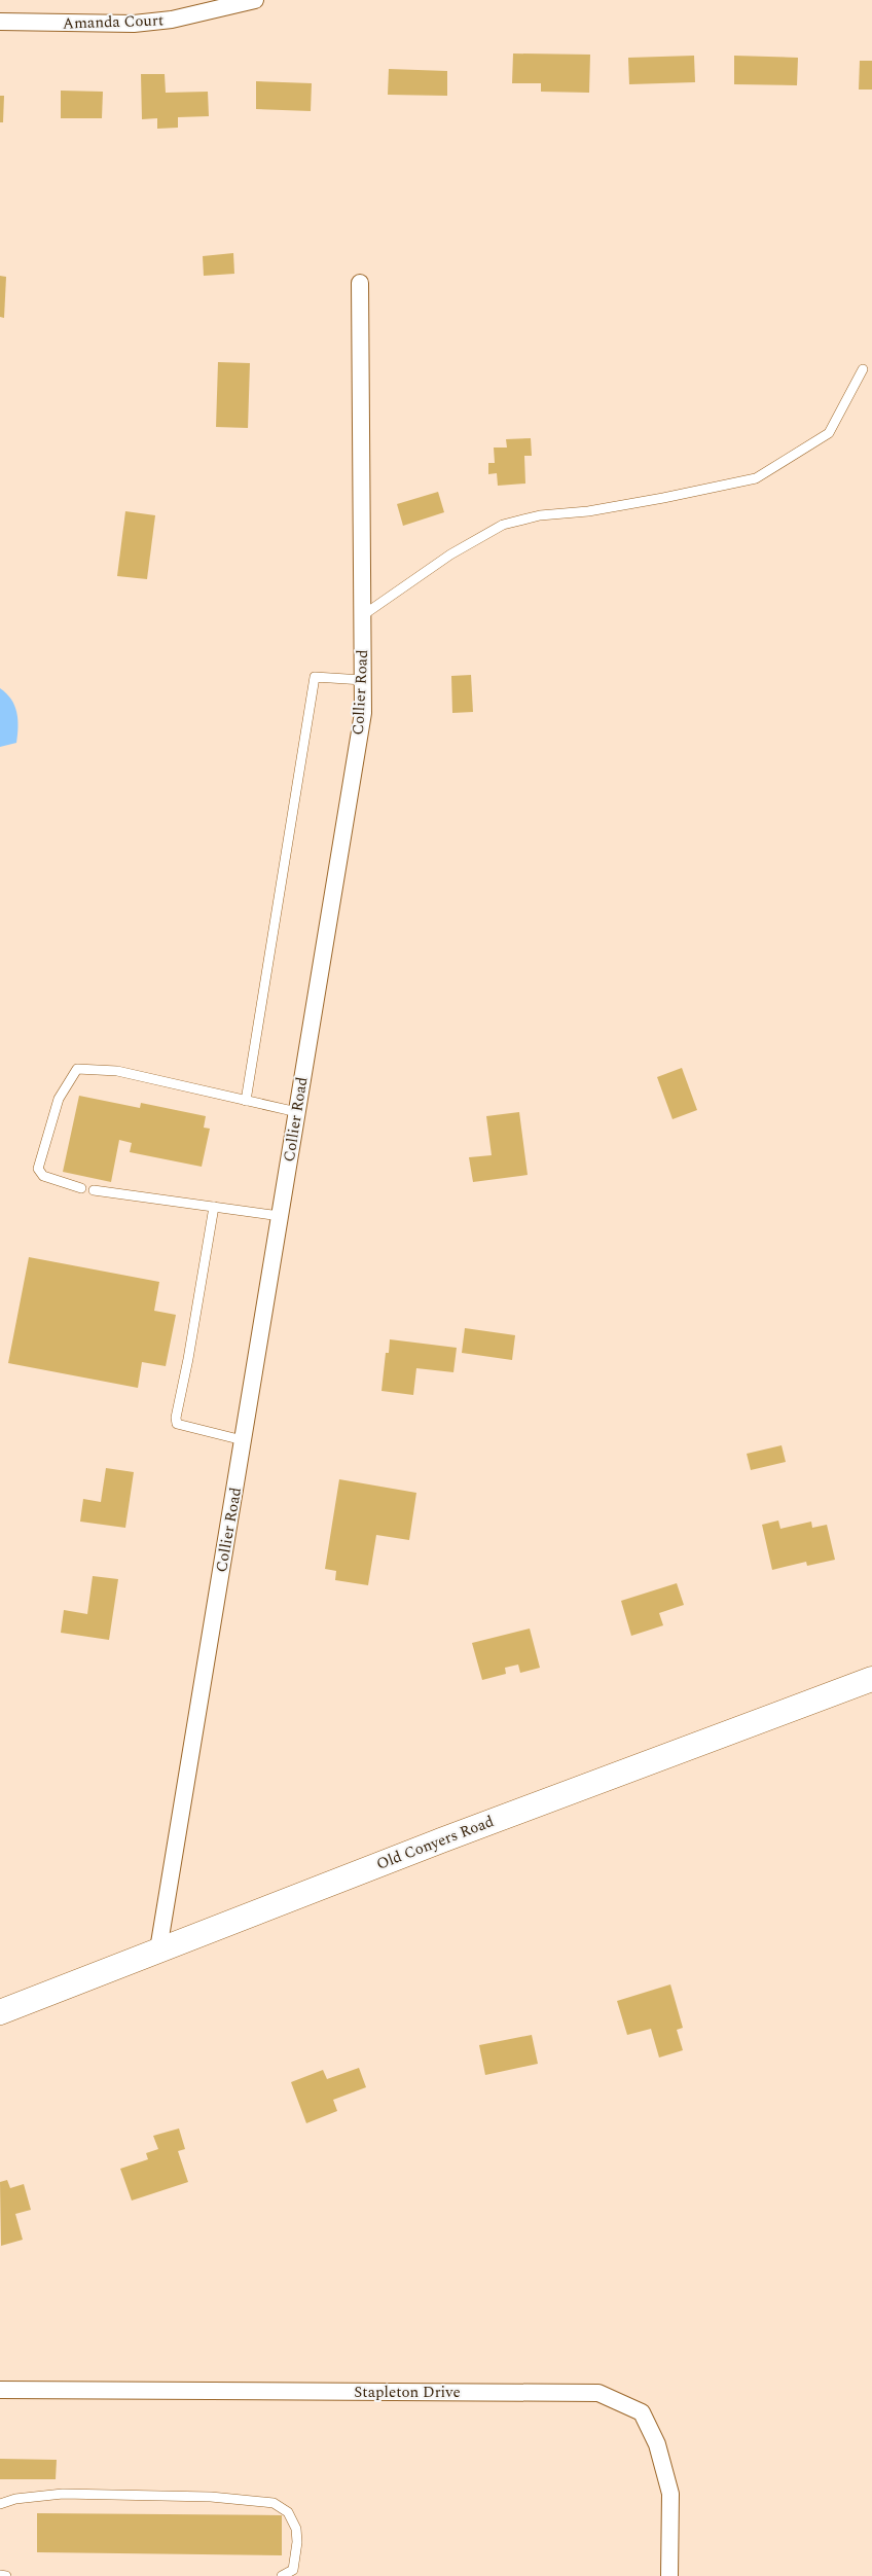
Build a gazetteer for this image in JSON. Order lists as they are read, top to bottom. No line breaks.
{"streets":{"street":["Amanda Court","Collier Road","Old Conyers Road","Stapleton Drive"]},"crossings":[["Collier Road","Old Conyers Road"]]}
